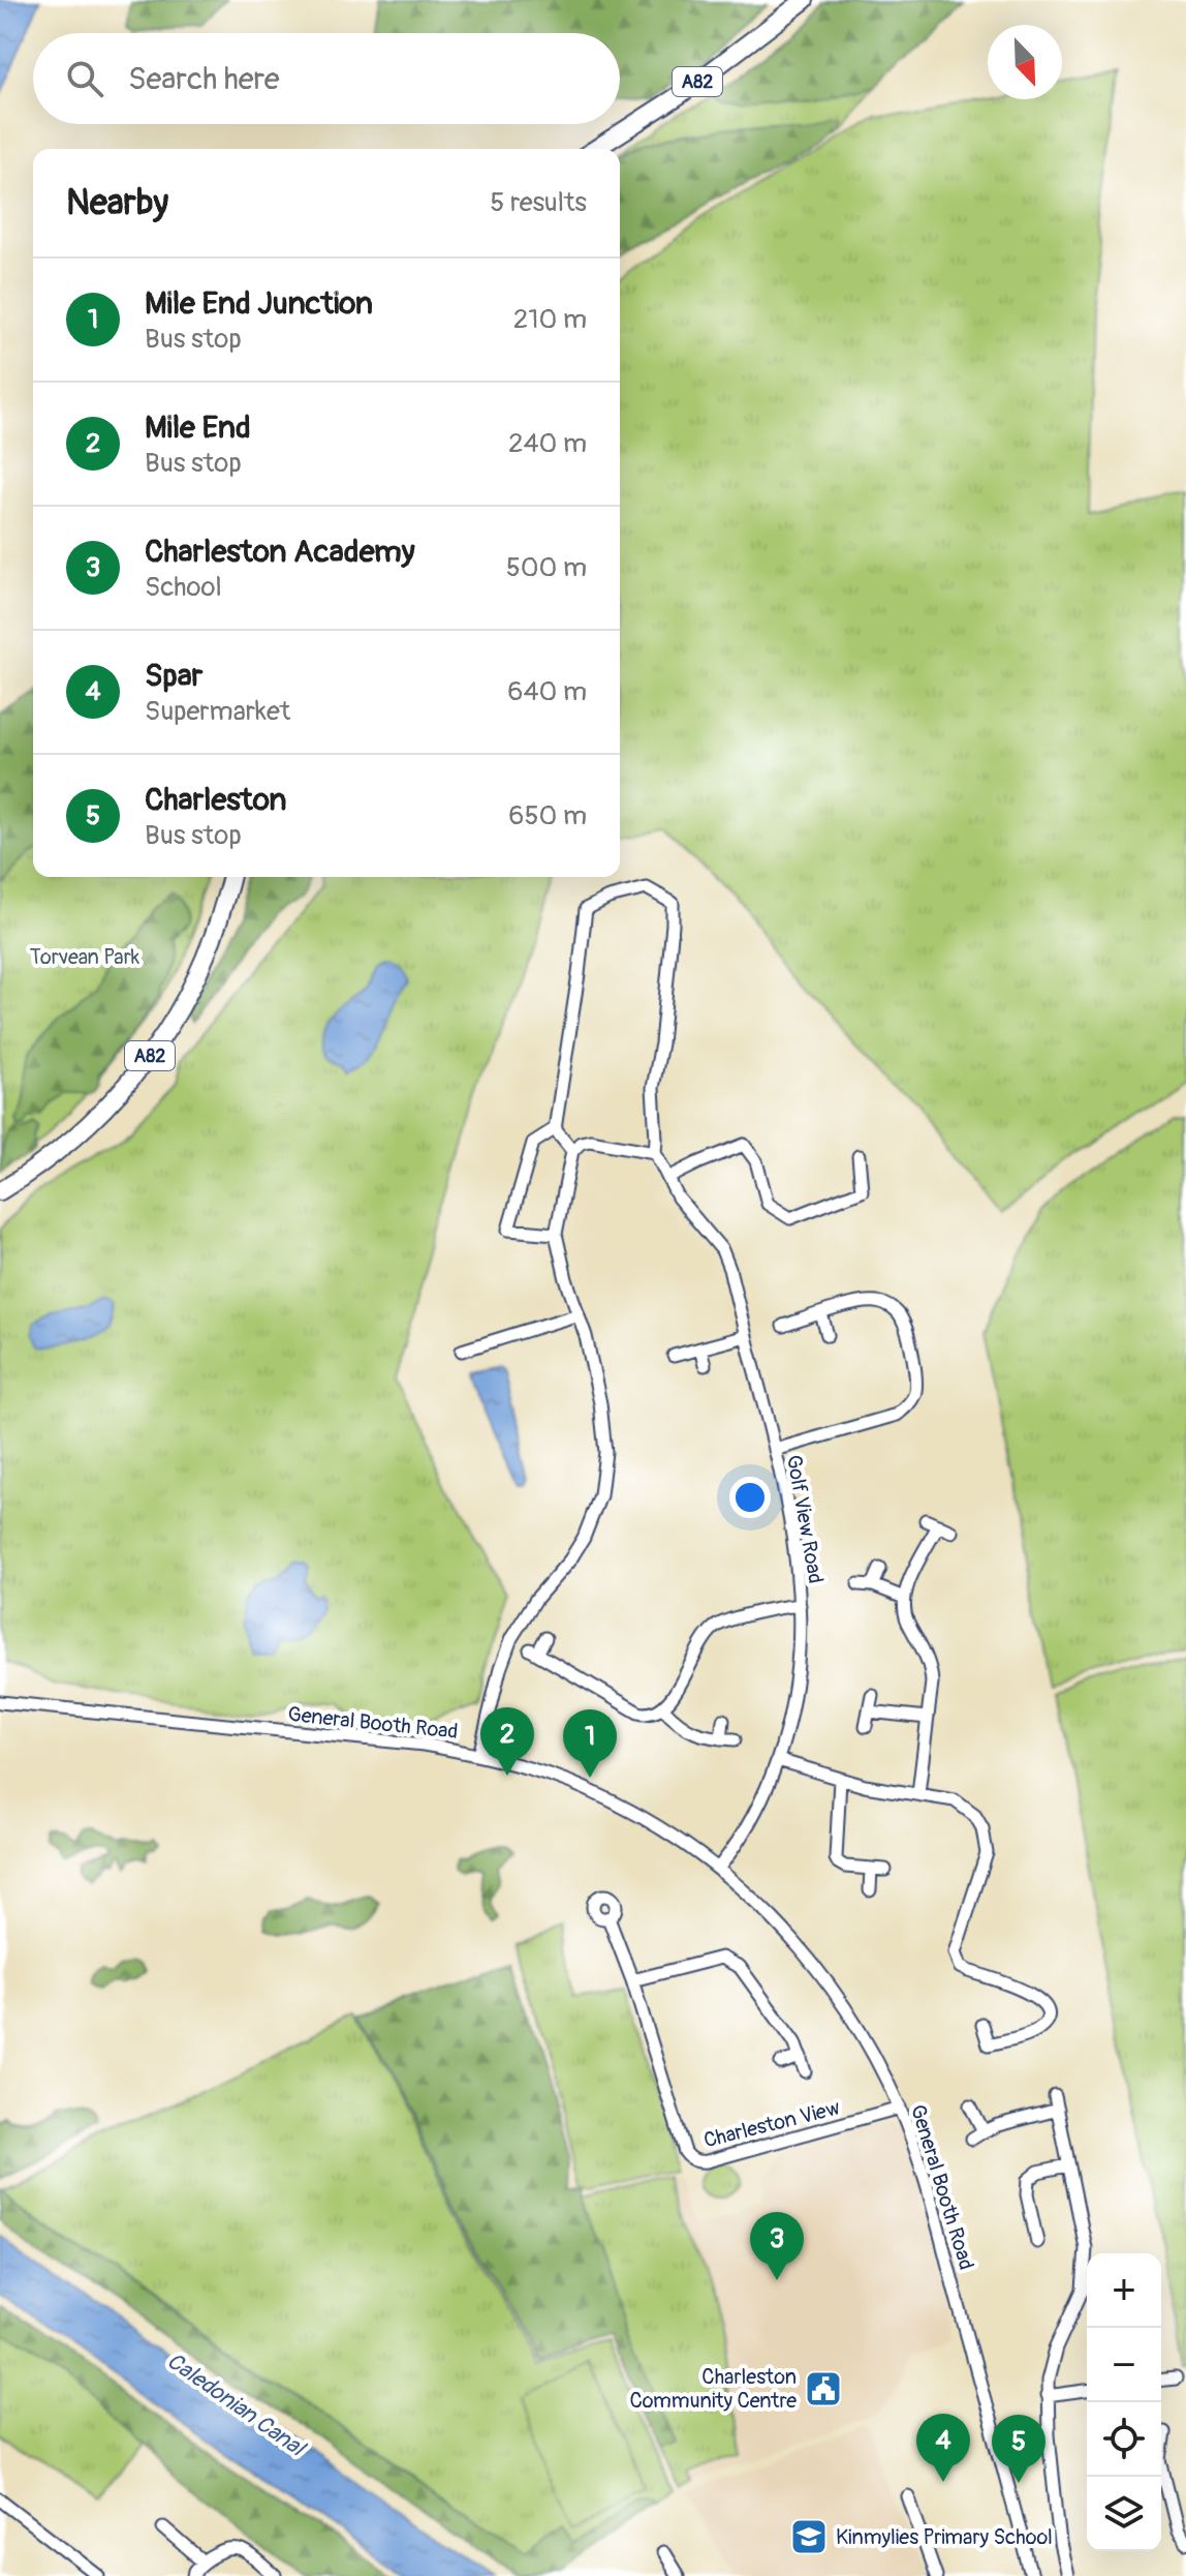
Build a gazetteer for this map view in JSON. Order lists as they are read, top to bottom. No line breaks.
{"streets":{"highway":["A82"],"street":["Golf View Road","General Booth Road","Charleston View"]},"crossings":[["Golf View Road","General Booth Road"],["General Booth Road","Charleston View"]],"water":["Caledonian Canal"],"parks":["Torvean Park"],"places":{"public building":["Charleston Community Centre"],"school or university":["Kinmylies Primary School"]},"north":"bottom right","page":{"search":"Search here","heading":["Nearby","5 results"],"list":[{"mark":"1","name":"Mile End Junction","note":"Bus stop","value":"210 m"},{"mark":"2","name":"Mile End","note":"Bus stop","value":"240 m"},{"mark":"3","name":"Charleston Academy","note":"School","value":"500 m"},{"mark":"4","name":"Spar","note":"Supermarket","value":"640 m"},{"mark":"5","name":"Charleston","note":"Bus stop","value":"650 m"}],"pins":["2","1","3","4","5"],"map_buttons":["+","−"]}}
